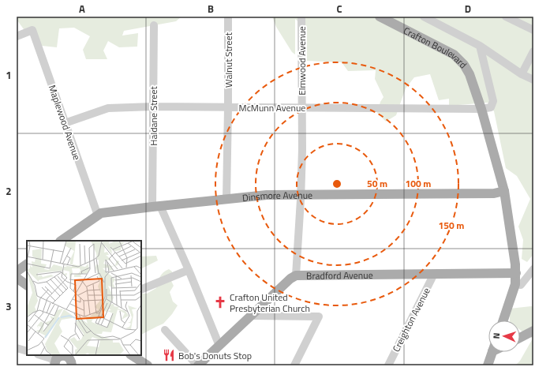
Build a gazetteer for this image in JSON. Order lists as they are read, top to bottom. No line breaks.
{"streets":{"main road":["Crafton Boulevard","Dinsmore Avenue","Bradford Avenue"],"street":["Walnut Street","Elmwood Avenue","McMunn Avenue","Haldane Street","Maplewood Avenue","Creighton Avenue"]},"crossings":[["Crafton Boulevard","McMunn Avenue"],["Crafton Boulevard","Dinsmore Avenue"],["Crafton Boulevard","Bradford Avenue"],["Walnut Street","McMunn Avenue"],["Walnut Street","Dinsmore Avenue"],["Elmwood Avenue","McMunn Avenue"],["Elmwood Avenue","Dinsmore Avenue"],["Elmwood Avenue","Bradford Avenue"],["McMunn Avenue","Haldane Street"],["McMunn Avenue","Maplewood Avenue"],["Haldane Street","Dinsmore Avenue"],["Haldane Street","Bradford Avenue"],["Maplewood Avenue","Dinsmore Avenue"],["Bradford Avenue","Creighton Avenue"]],"places":{"church":["Crafton United Presbyterian Church"],"restaurant":["Bob's Donuts Stop"]},"north":"left","grid":{"columns":["A","B","C","D"],"rows":["1","2","3"]},"rings":["50 m","100 m","150 m"]}
